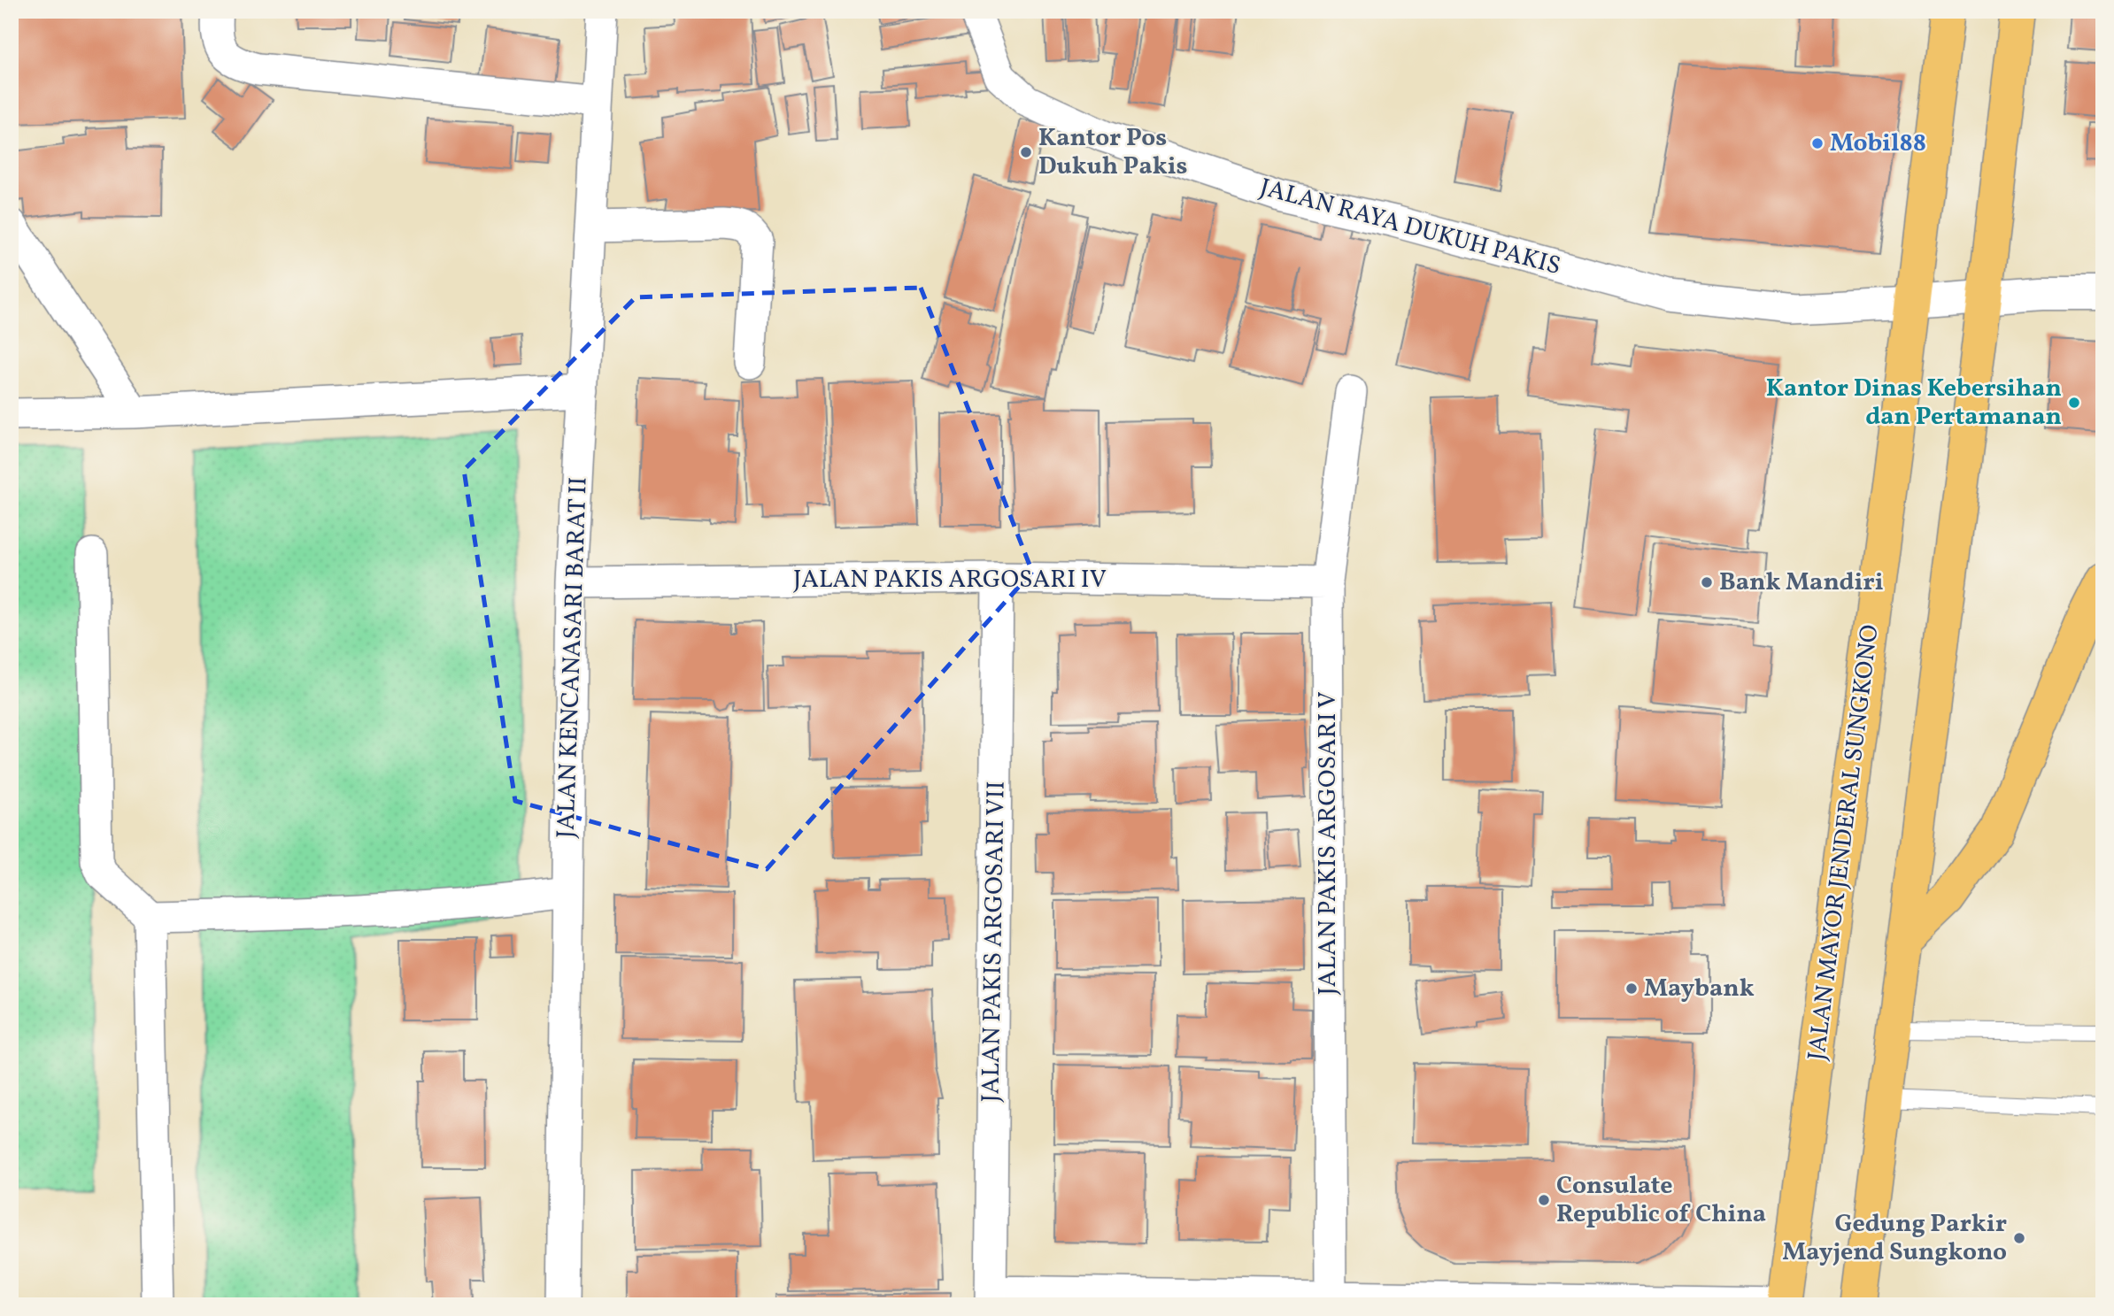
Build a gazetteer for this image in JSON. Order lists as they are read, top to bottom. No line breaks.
{"streets":{"main road":["JALAN MAYOR JENDERAL SUNGKONO"],"street":["JALAN RAYA DUKUH PAKIS","JALAN PAKIS ARGOSARI IV","JALAN KENCANASARI BARAT II","JALAN PAKIS ARGOSARI V","JALAN PAKIS ARGOSARI VII"]},"crossings":[["JALAN RAYA DUKUH PAKIS","JALAN MAYOR JENDERAL SUNGKONO"],["JALAN PAKIS ARGOSARI IV","JALAN KENCANASARI BARAT II"],["JALAN PAKIS ARGOSARI IV","JALAN PAKIS ARGOSARI V"],["JALAN PAKIS ARGOSARI IV","JALAN PAKIS ARGOSARI VII"]],"places":["Mobil88","Kantor Pos Dukuh Pakis","Kantor Dinas Kebersihan dan Pertamanan","Bank Mandiri","Maybank","Consulate Republic of China","Gedung Parkir Mayjend Sungkono"]}
